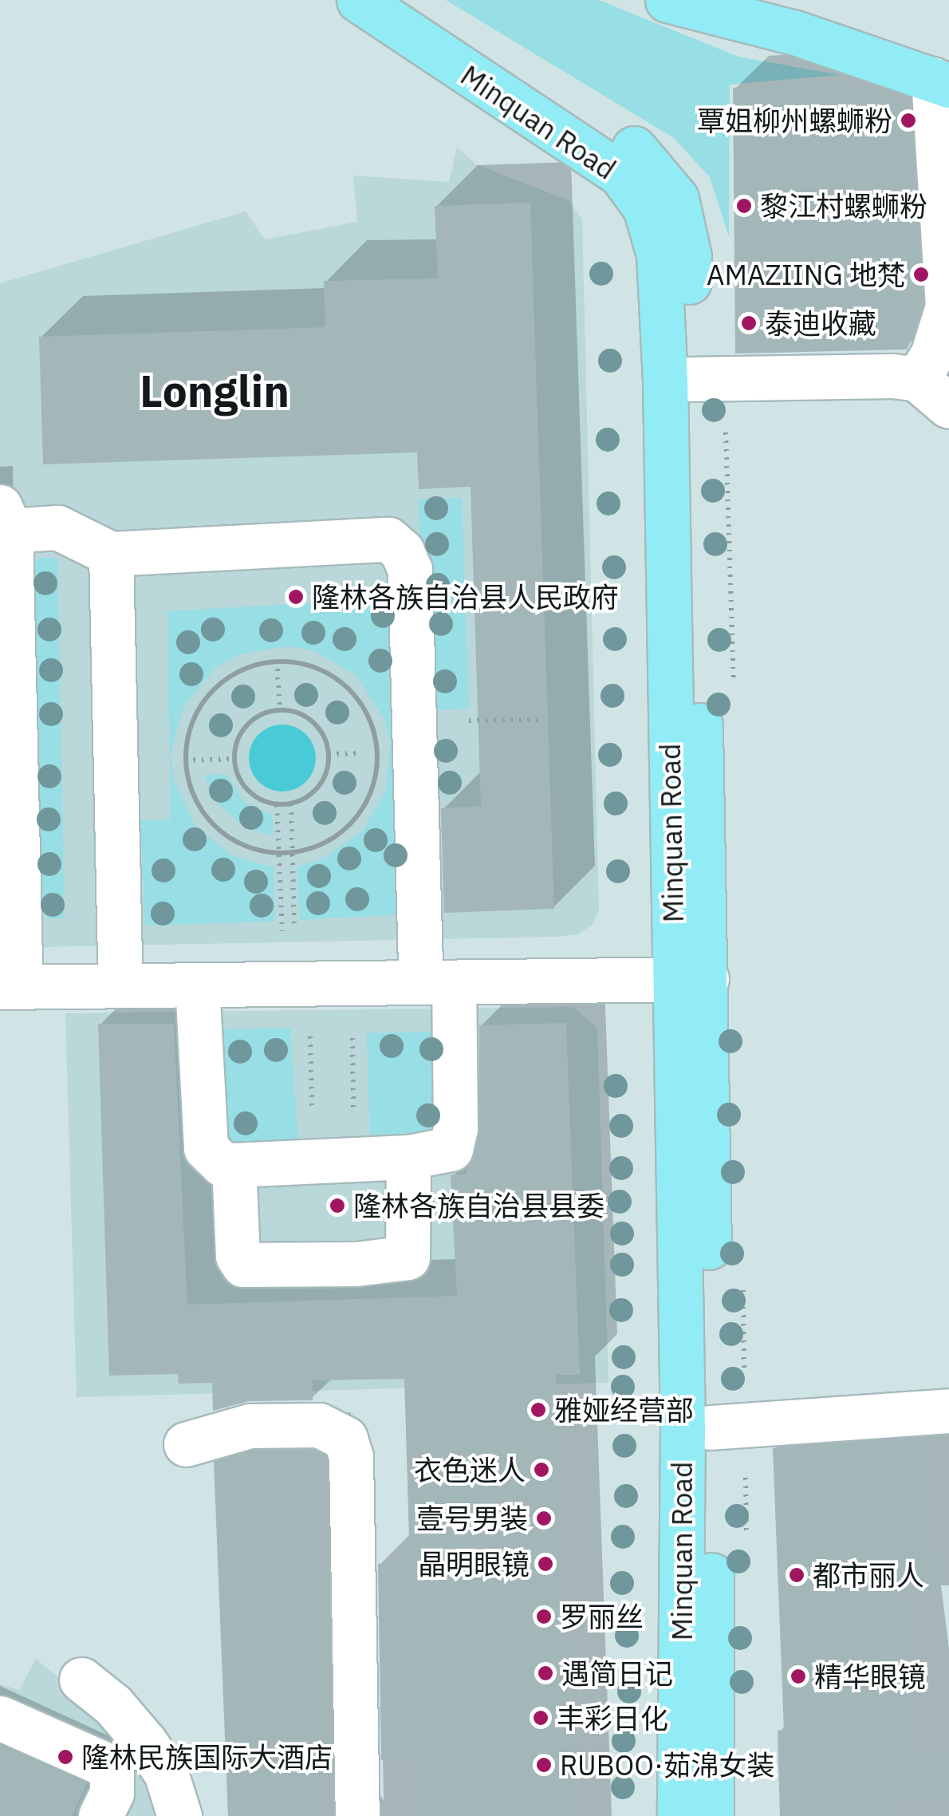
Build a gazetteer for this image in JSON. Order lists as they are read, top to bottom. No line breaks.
{"streets":{"main road":["Minquan Road"]},"districts":["Longlin"],"places":["覃姐柳州螺蛳粉","黎江村螺蛳粉","AMAZIING 地梵","泰迪收藏","隆林各族自治县人民政府","隆林各族自治县县委","雅娅经营部","衣色迷人","壹号男装","晶明眼镜","都市丽人","罗丽丝","遇简日记","精华眼镜","丰彩日化","隆林民族国际大酒店","RUBOO·茹淿女装"]}
